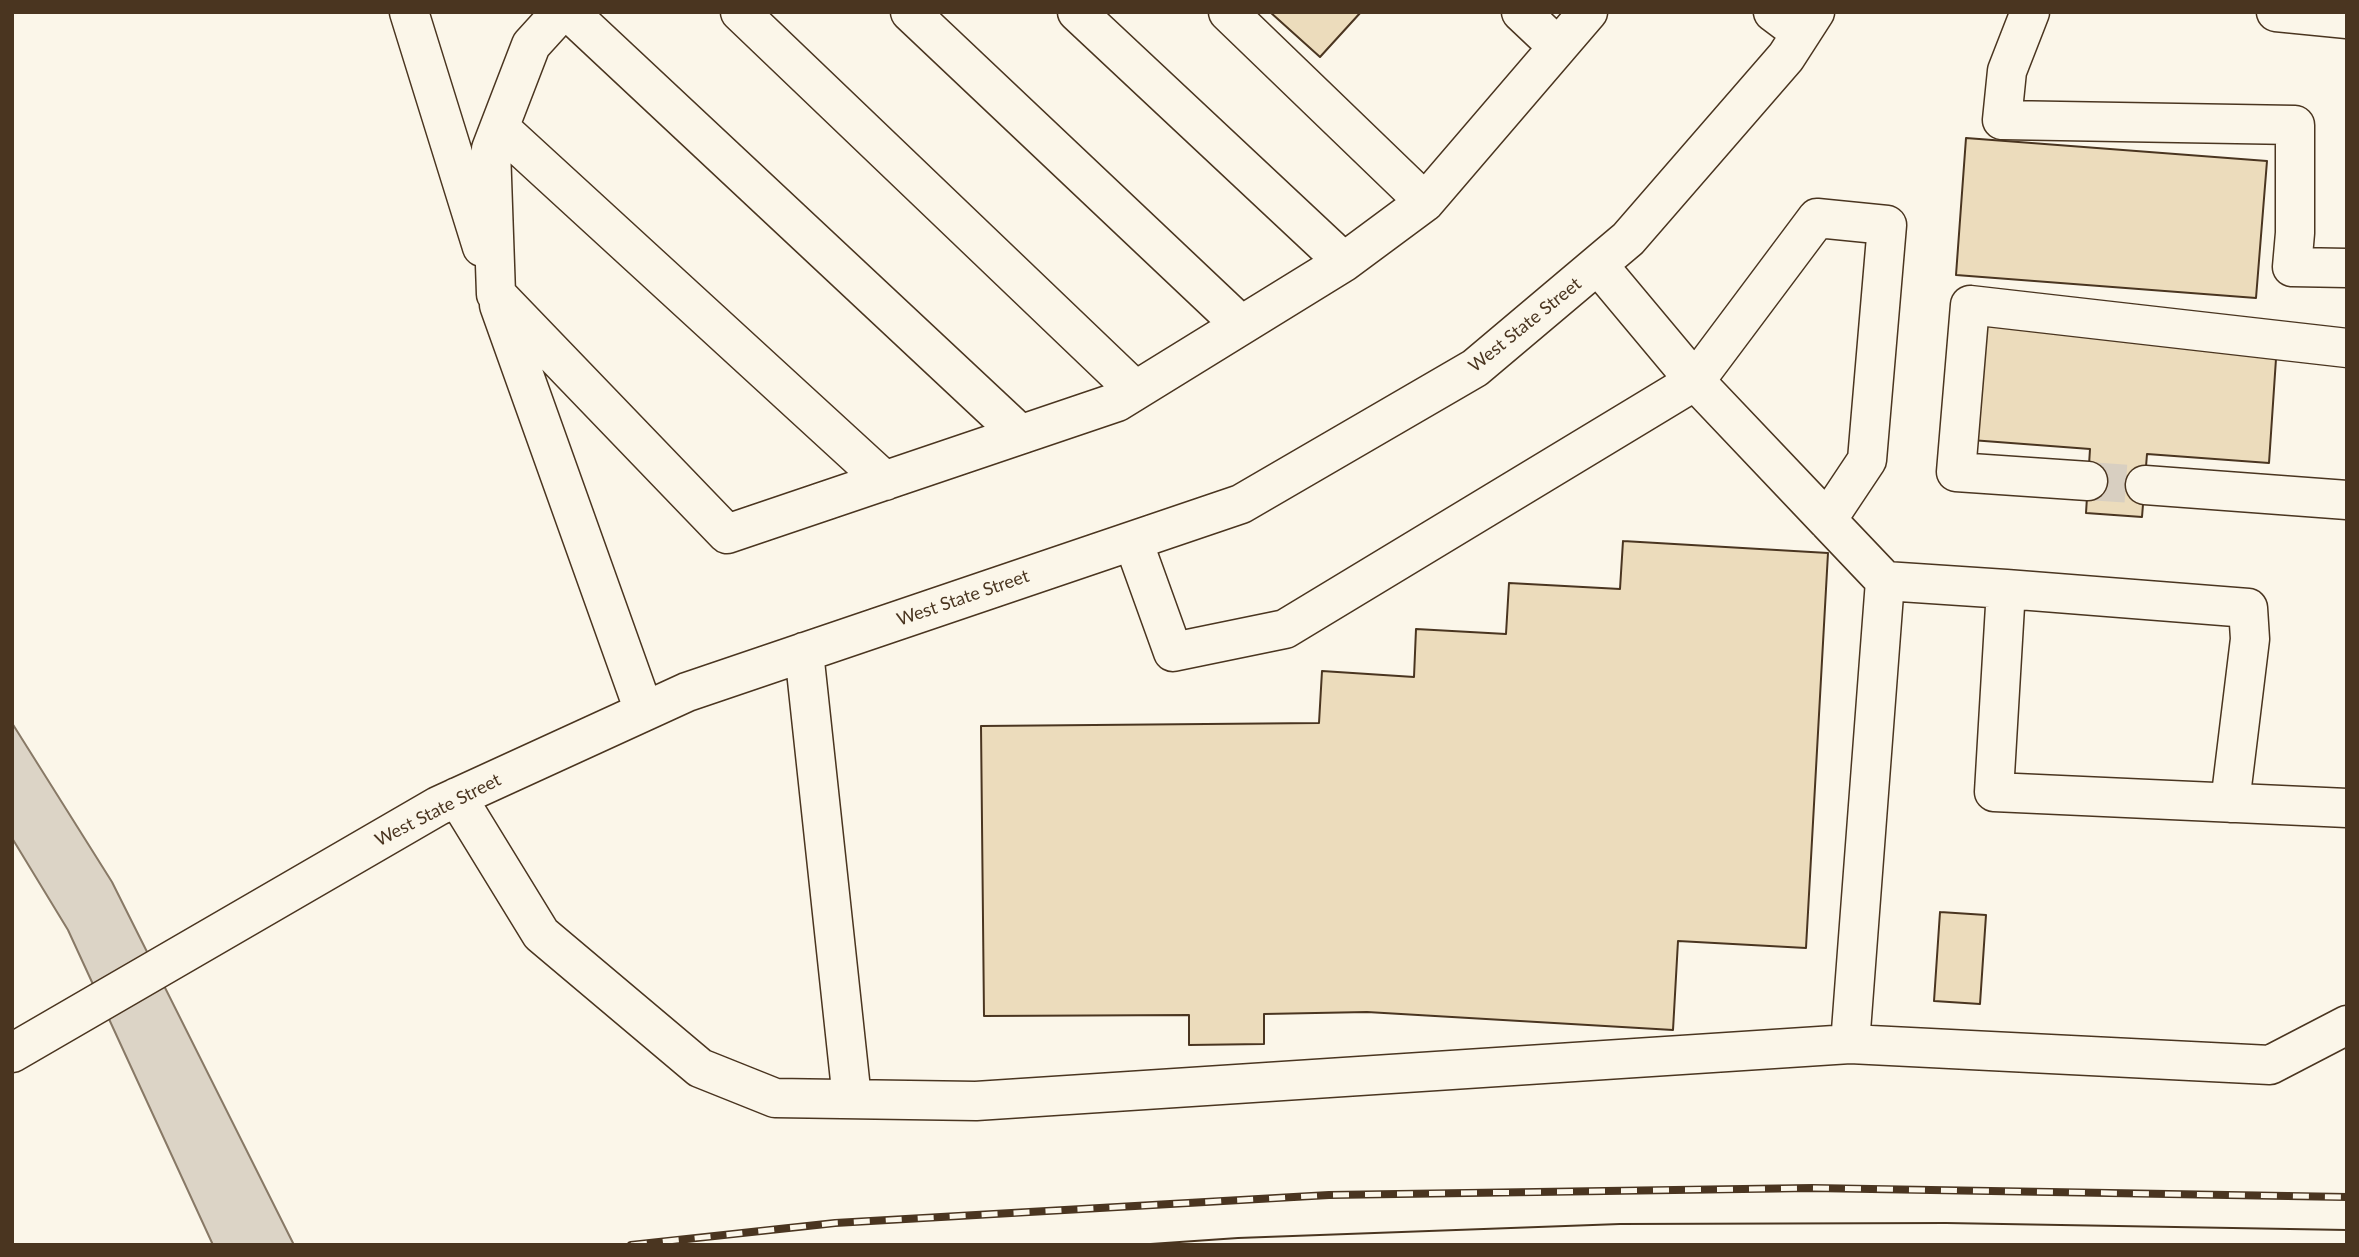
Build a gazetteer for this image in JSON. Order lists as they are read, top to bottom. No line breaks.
{"streets":{"street":["West State Street"]}}
